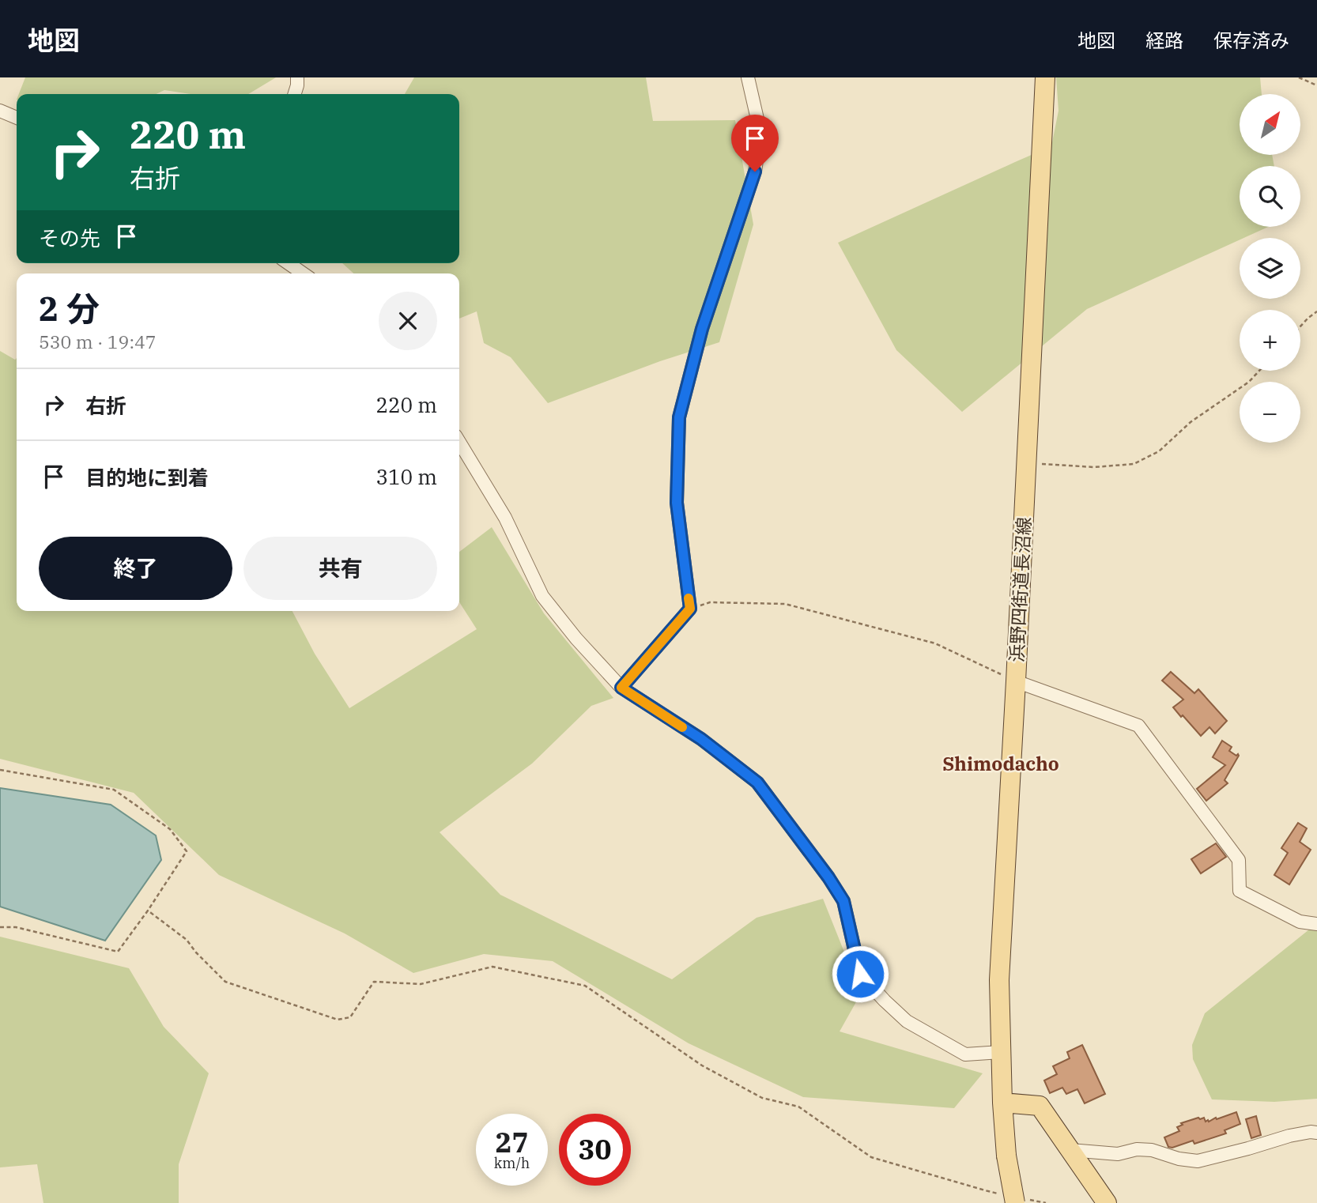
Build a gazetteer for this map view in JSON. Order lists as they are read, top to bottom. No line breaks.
{"streets":{"main road":["浜野四街道長沼線"]},"districts":["Shimodacho"],"north":"top right","page":{"header":"地図","nav":["地図","経路","保存済み"],"map_buttons":["+","−"],"turn":["220 m","右折"],"then":"その先","heading":["2 分","530 m · 19:47"],"list":[{"name":"右折","value":"220 m"},{"name":"目的地に到着","value":"310 m"}],"buttons":["終了","共有"],"speed":"27 km/h","limit":"30"}}
